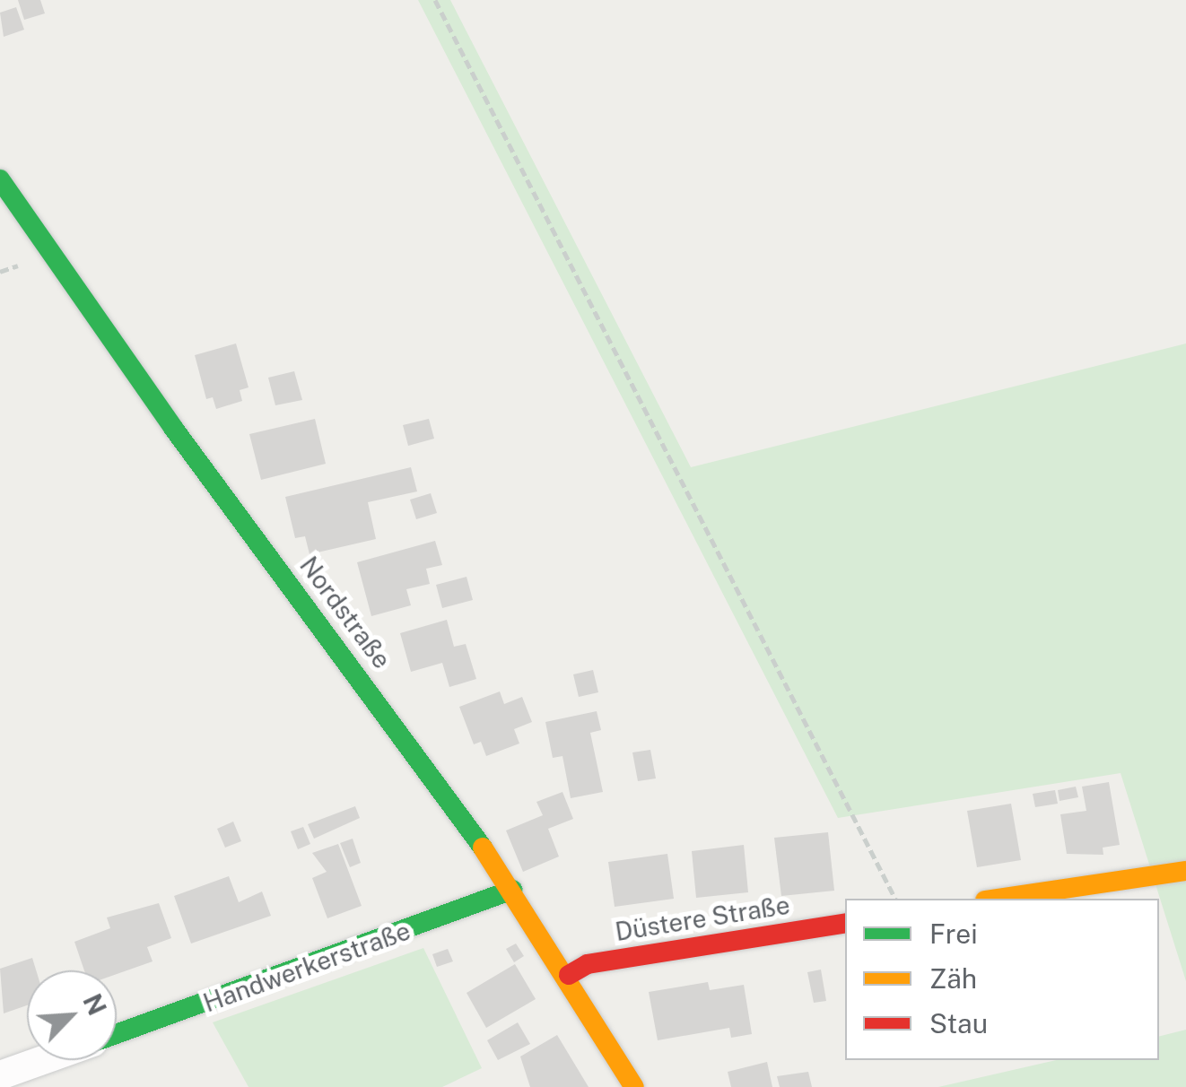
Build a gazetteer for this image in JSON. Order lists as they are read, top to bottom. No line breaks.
{"streets":{"street":["Nordstraße","Düstere Straße","Handwerkerstraße"]},"crossings":[["Nordstraße","Düstere Straße"],["Nordstraße","Handwerkerstraße"]],"legend":["Frei","Zäh","Stau"],"north":"top right"}
